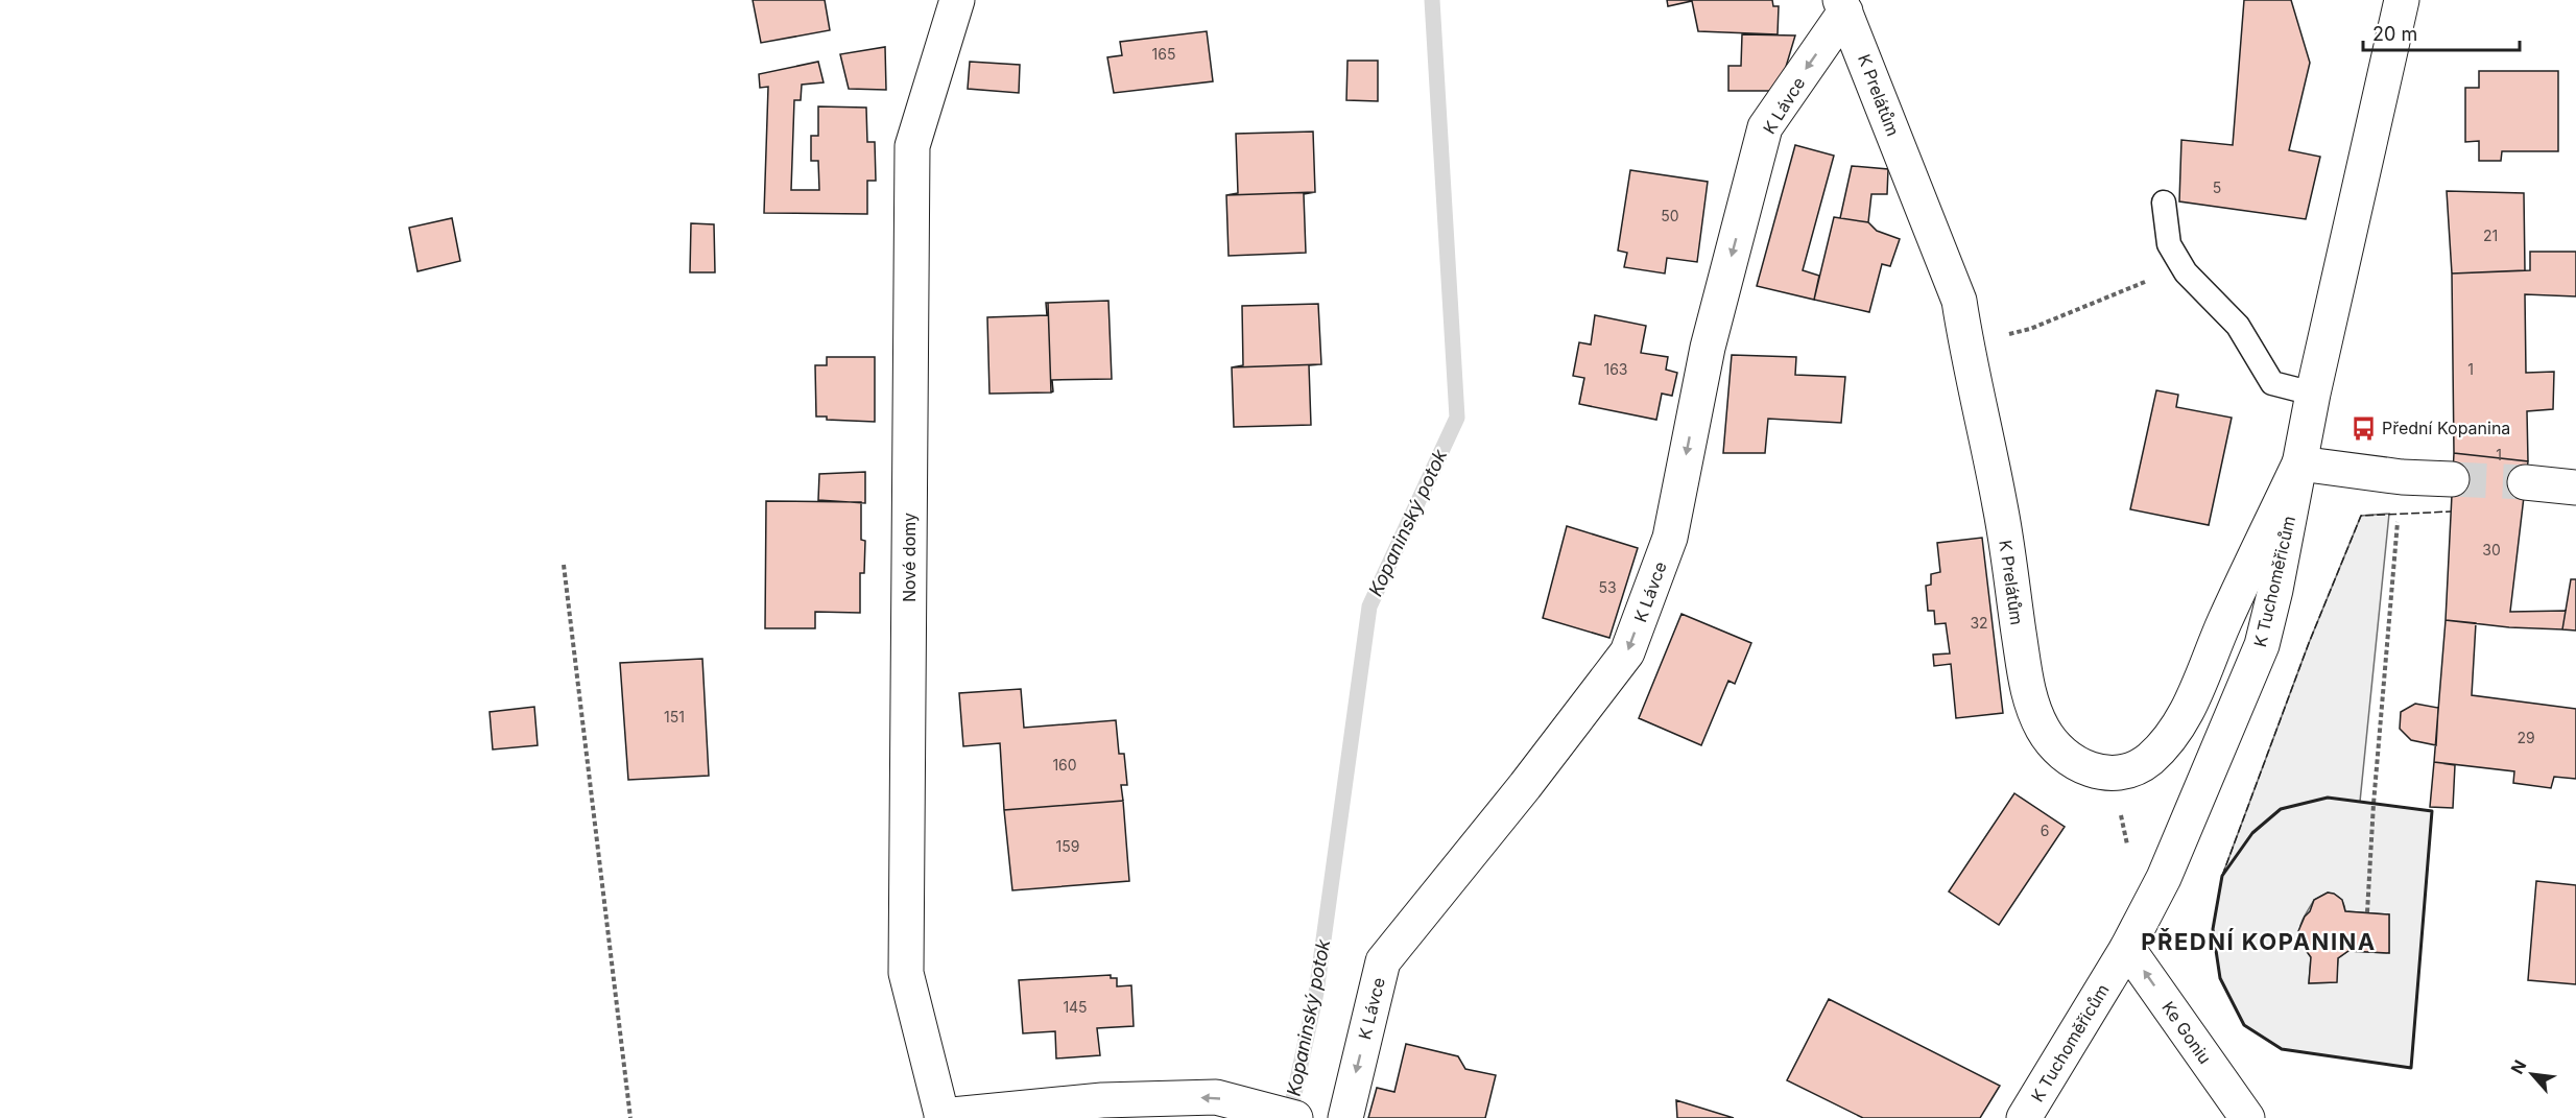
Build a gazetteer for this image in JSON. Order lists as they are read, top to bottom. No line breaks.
{"streets":{"street":["K Prelátům","K Lávce","Nové domy","K Tuchoměřicům","Ke Goniu"]},"crossings":[["K Prelátům","K Lávce"],["K Tuchoměřicům","Ke Goniu"]],"one_way":["K Lávce","Ke Goniu"],"districts":["PŘEDNÍ KOPANINA"],"water":["Kopaninský potok"],"places":{"bus stop":["Přední Kopanina"]},"house_numbers":["165","5","50","21","163","1","1","30","53","32","151","29","160","6","159","145"],"scale_bar":"20 m","north":"top left"}
